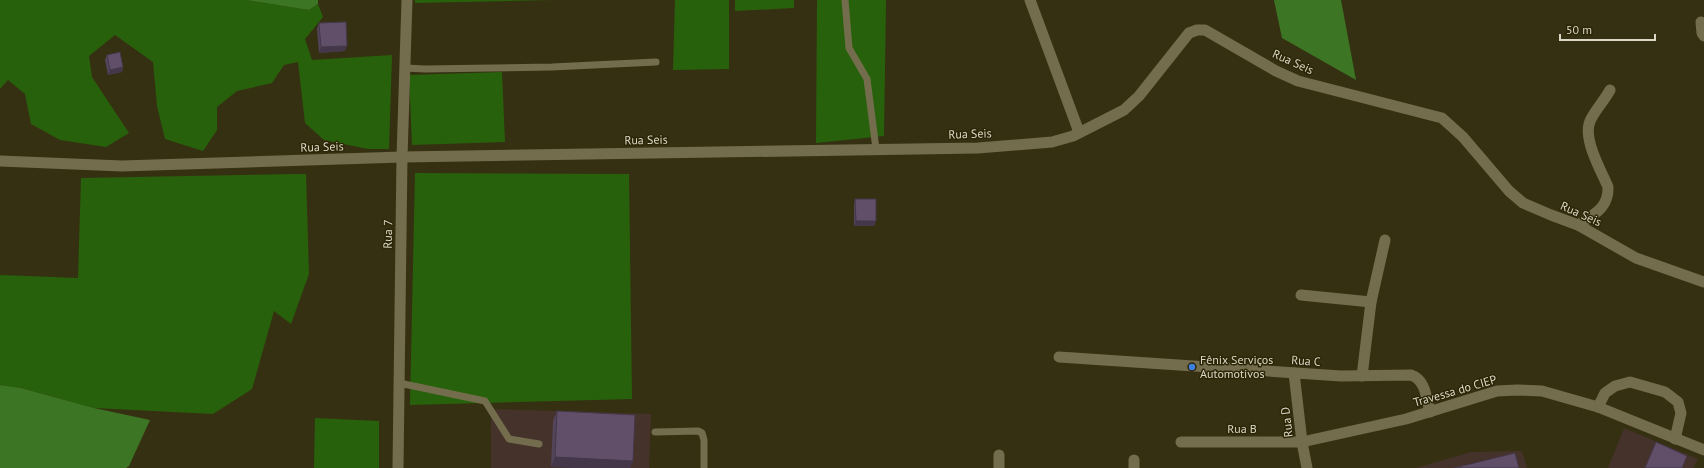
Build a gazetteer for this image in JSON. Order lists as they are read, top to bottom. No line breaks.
{"streets":{"street":["Rua Seis","Rua 7","Rua C","Travessa do CIEP","Rua D","Rua B"]},"crossings":[["Rua Seis","Rua 7"],["Rua C","Travessa do CIEP"],["Rua C","Rua D"],["Travessa do CIEP","Rua D"],["Travessa do CIEP","Rua B"],["Rua D","Rua B"]],"places":["Fênix Serviços Automotivos"],"scale_bar":"50 m"}
